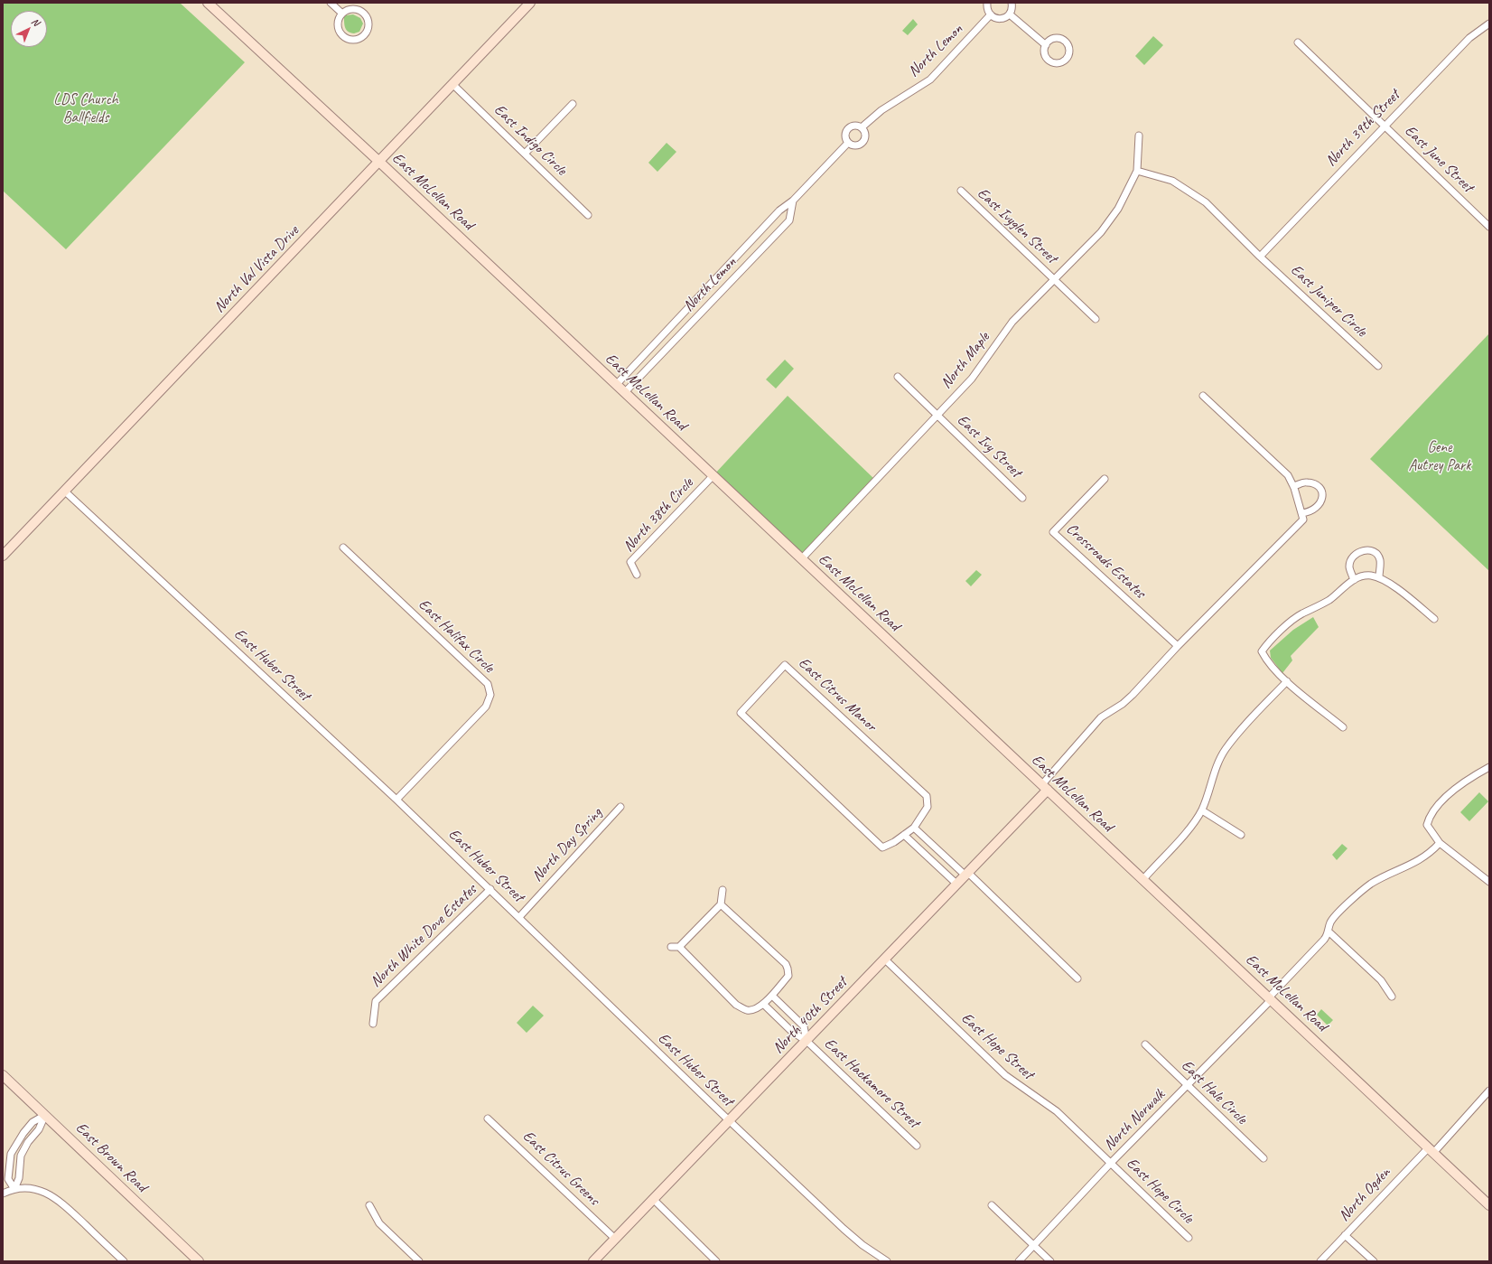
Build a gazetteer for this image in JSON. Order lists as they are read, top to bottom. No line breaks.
{"streets":{"street":["North Lemon","North 39th Street","East Indigo Circle","East June Street","East McLellan Road","East Ivyglen Street","North Val Vista Drive","East Juniper Circle","North Maple","East Ivy Street","North 38th Circle","Crossroads Estates","East Halifax Circle","East Huber Street","East Citrus Manor","North Day Spring","North White Dove Estates","North 40th Street","East Hope Street","East Hackamore Street","East Hale Circle","North Norwalk","East Brown Road","East Citrus Greens","East Hope Circle","North Ogden"]},"crossings":[["North Lemon","East McLellan Road"],["North 39th Street","East June Street"],["North 39th Street","East Juniper Circle"],["East Indigo Circle","North Val Vista Drive"],["East McLellan Road","North Val Vista Drive"],["East McLellan Road","North Maple"],["East McLellan Road","North 38th Circle"],["East McLellan Road","North 40th Street"],["East McLellan Road","North Norwalk"],["East McLellan Road","North Ogden"],["East Ivyglen Street","North Maple"],["North Val Vista Drive","East Huber Street"],["East Juniper Circle","North Maple"],["North Maple","East Ivy Street"],["East Halifax Circle","East Huber Street"],["East Huber Street","North Day Spring"],["East Huber Street","North White Dove Estates"],["East Huber Street","North 40th Street"],["North 40th Street","East Hope Street"],["North 40th Street","East Hackamore Street"],["North 40th Street","East Citrus Greens"],["East Hope Street","North Norwalk"],["East Hope Street","East Hope Circle"],["East Hale Circle","North Norwalk"],["North Norwalk","East Hope Circle"]],"parks":["LDS Church Ballfields","Gene Autrey Park"],"north":"top right"}
